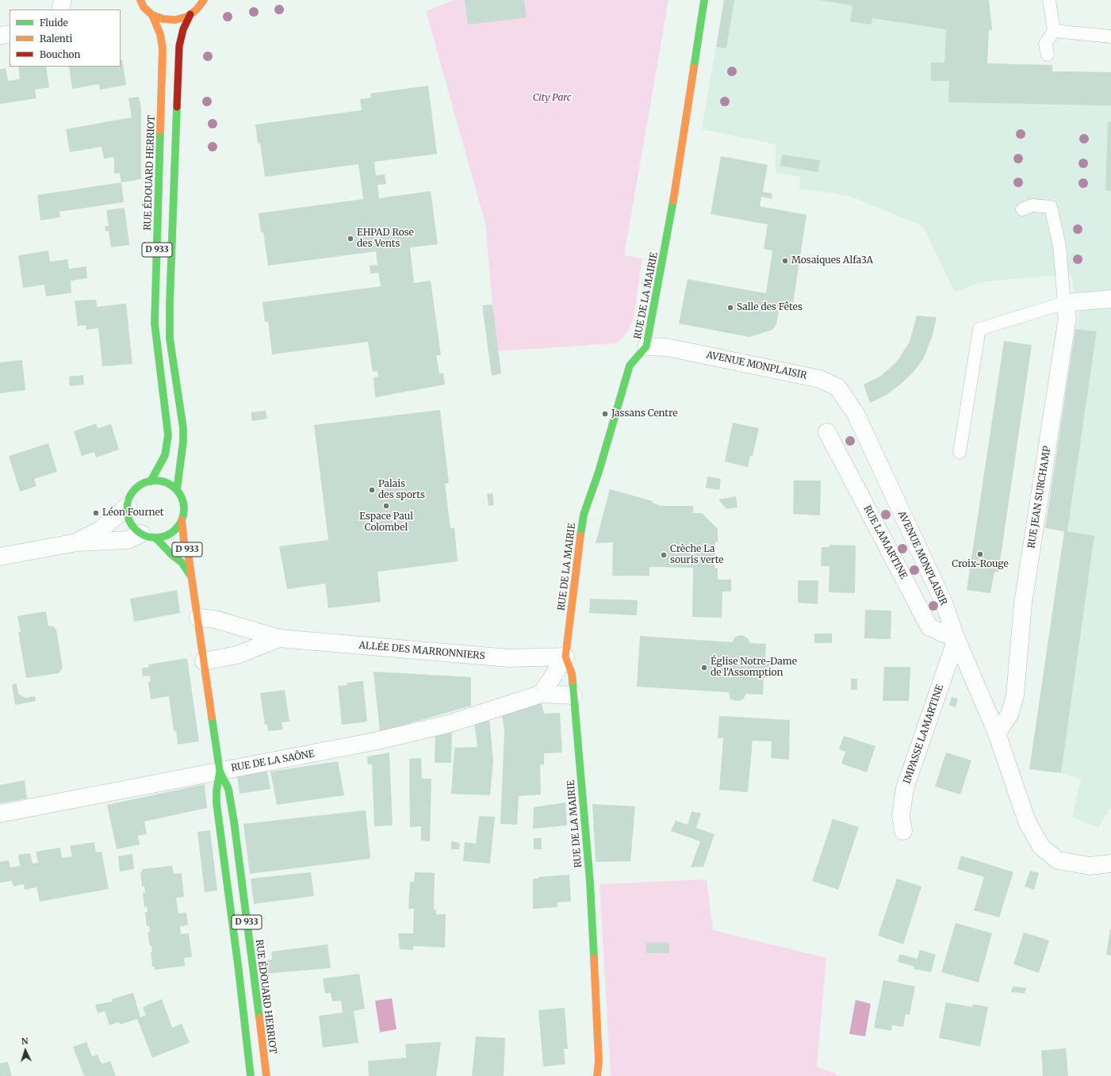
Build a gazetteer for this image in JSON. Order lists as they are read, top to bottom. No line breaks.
{"streets":{"main road":["RUE ÉDOUARD HERRIOT","D 933","RUE DE LA MAIRIE"],"street":["AVENUE MONPLAISIR","RUE JEAN SURCHAMP","RUE LAMARTINE","ALLÉE DES MARRONNIERS","IMPASSE LAMARTINE","RUE DE LA SAÔNE"]},"crossings":[["RUE ÉDOUARD HERRIOT","D 933"],["RUE ÉDOUARD HERRIOT","RUE DE LA SAÔNE"],["D 933","ALLÉE DES MARRONNIERS"],["D 933","RUE DE LA SAÔNE"],["RUE DE LA MAIRIE","AVENUE MONPLAISIR"],["RUE DE LA MAIRIE","ALLÉE DES MARRONNIERS"],["RUE DE LA MAIRIE","RUE DE LA SAÔNE"],["AVENUE MONPLAISIR","RUE JEAN SURCHAMP"],["AVENUE MONPLAISIR","RUE LAMARTINE"],["AVENUE MONPLAISIR","IMPASSE LAMARTINE"],["RUE LAMARTINE","IMPASSE LAMARTINE"]],"parks":["City Parc"],"places":["EHPAD Rose des Vents","Mosaiques Alfa3A","Salle des Fêtes","Jassans Centre","Palais des sports","Espace Paul Colombel","Léon Fournet","Croix-Rouge","Crèche La souris verte","Église Notre-Dame de l'Assomption"],"legend":["Fluide","Ralenti","Bouchon"],"north":"top"}
